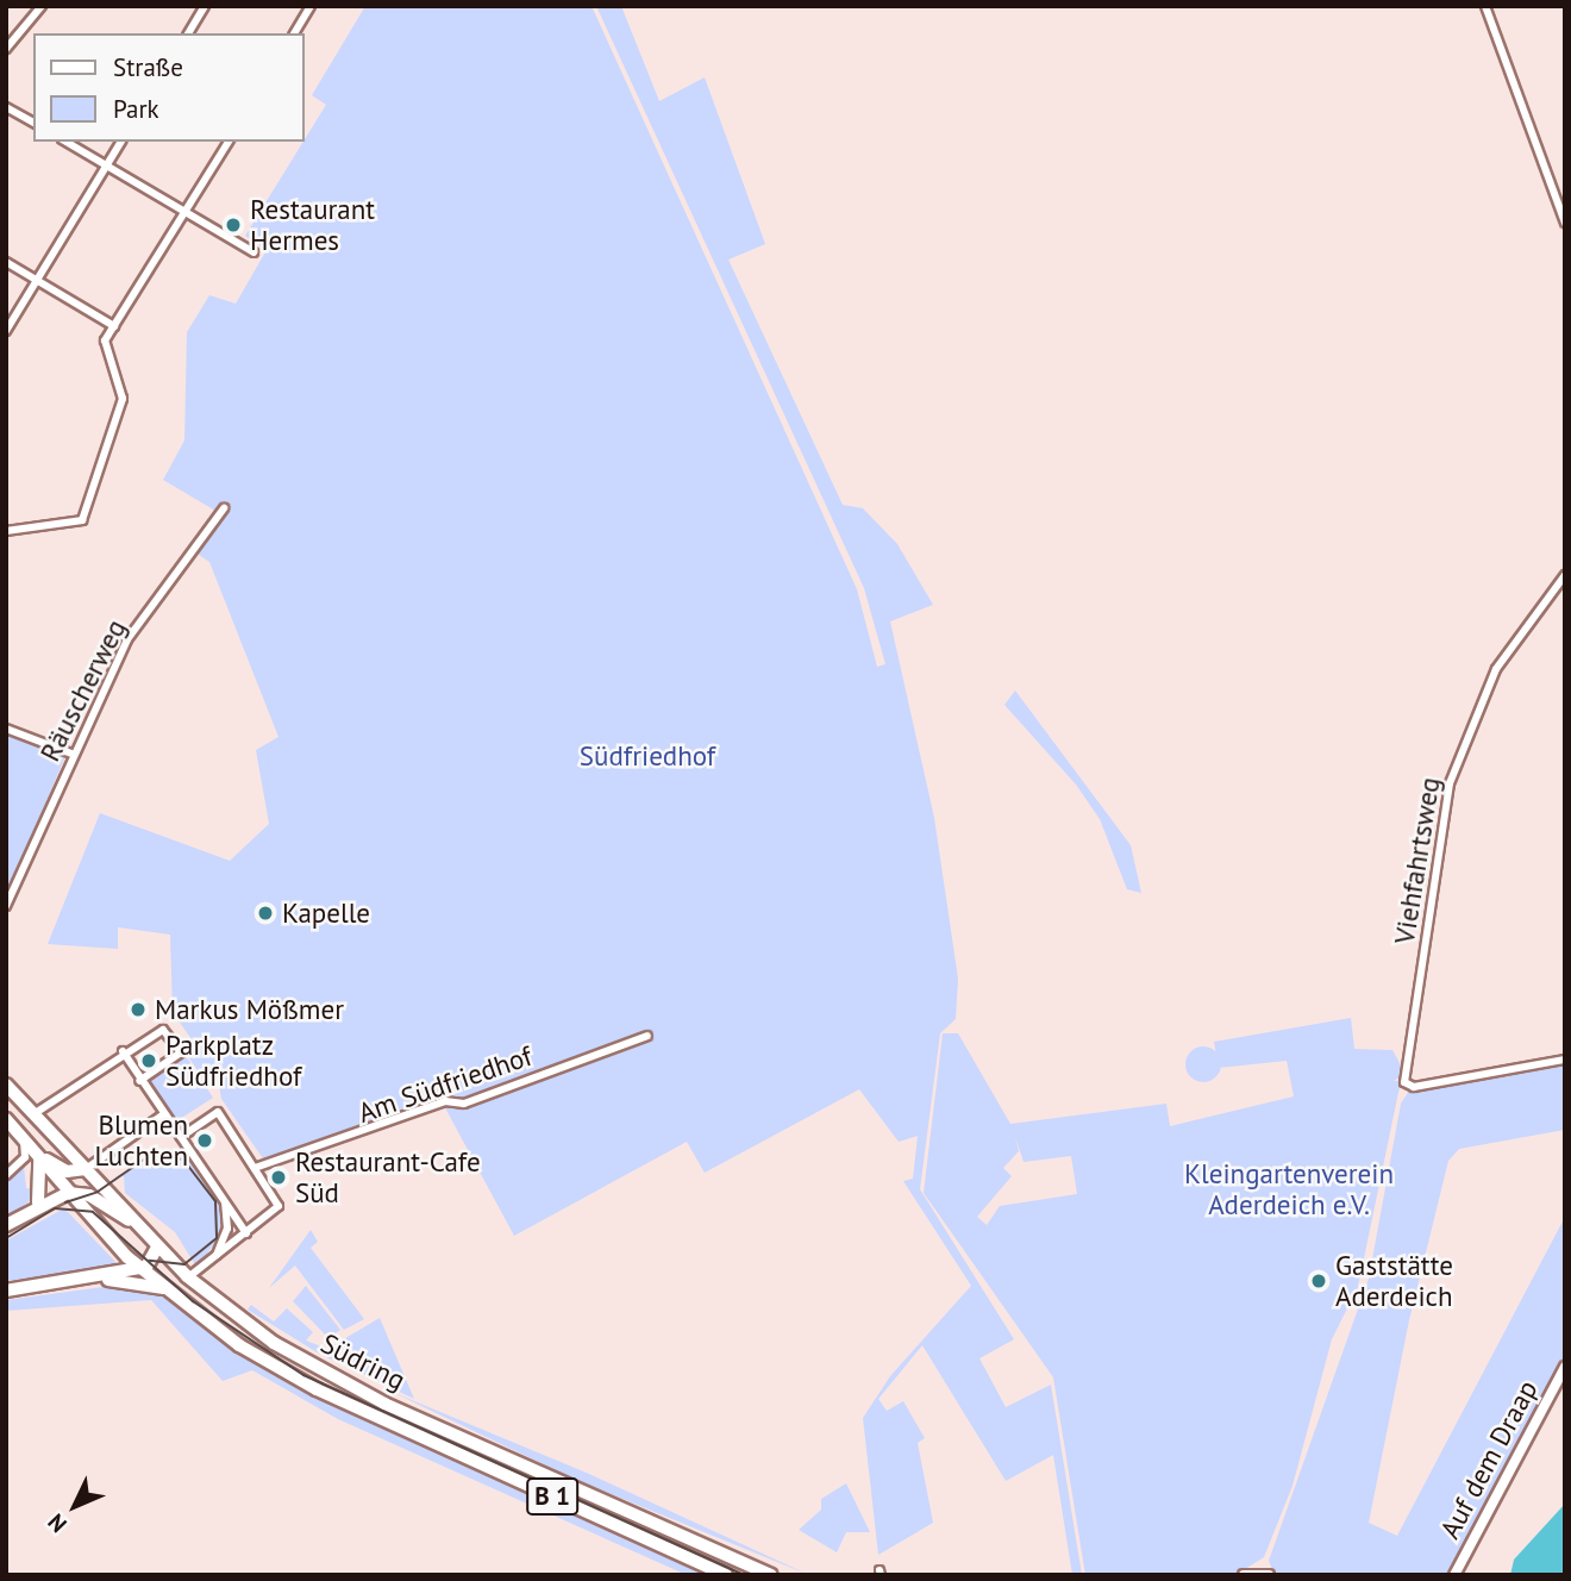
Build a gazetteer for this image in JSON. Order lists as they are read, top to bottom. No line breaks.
{"streets":{"main road":["Südring","B 1"],"street":["Räuscherweg","Viehfahrtsweg","Am Südfriedhof","Auf dem Draap"]},"crossings":[["Südring","B 1"]],"parks":["Südfriedhof","Kleingartenverein Aderdeich e.V."],"places":["Restaurant Hermes","Kapelle","Markus Mößmer","Parkplatz Südfriedhof","Blumen Luchten","Restaurant-Cafe Süd","Gaststätte Aderdeich"],"legend":["Straße","Park"],"north":"bottom left"}
